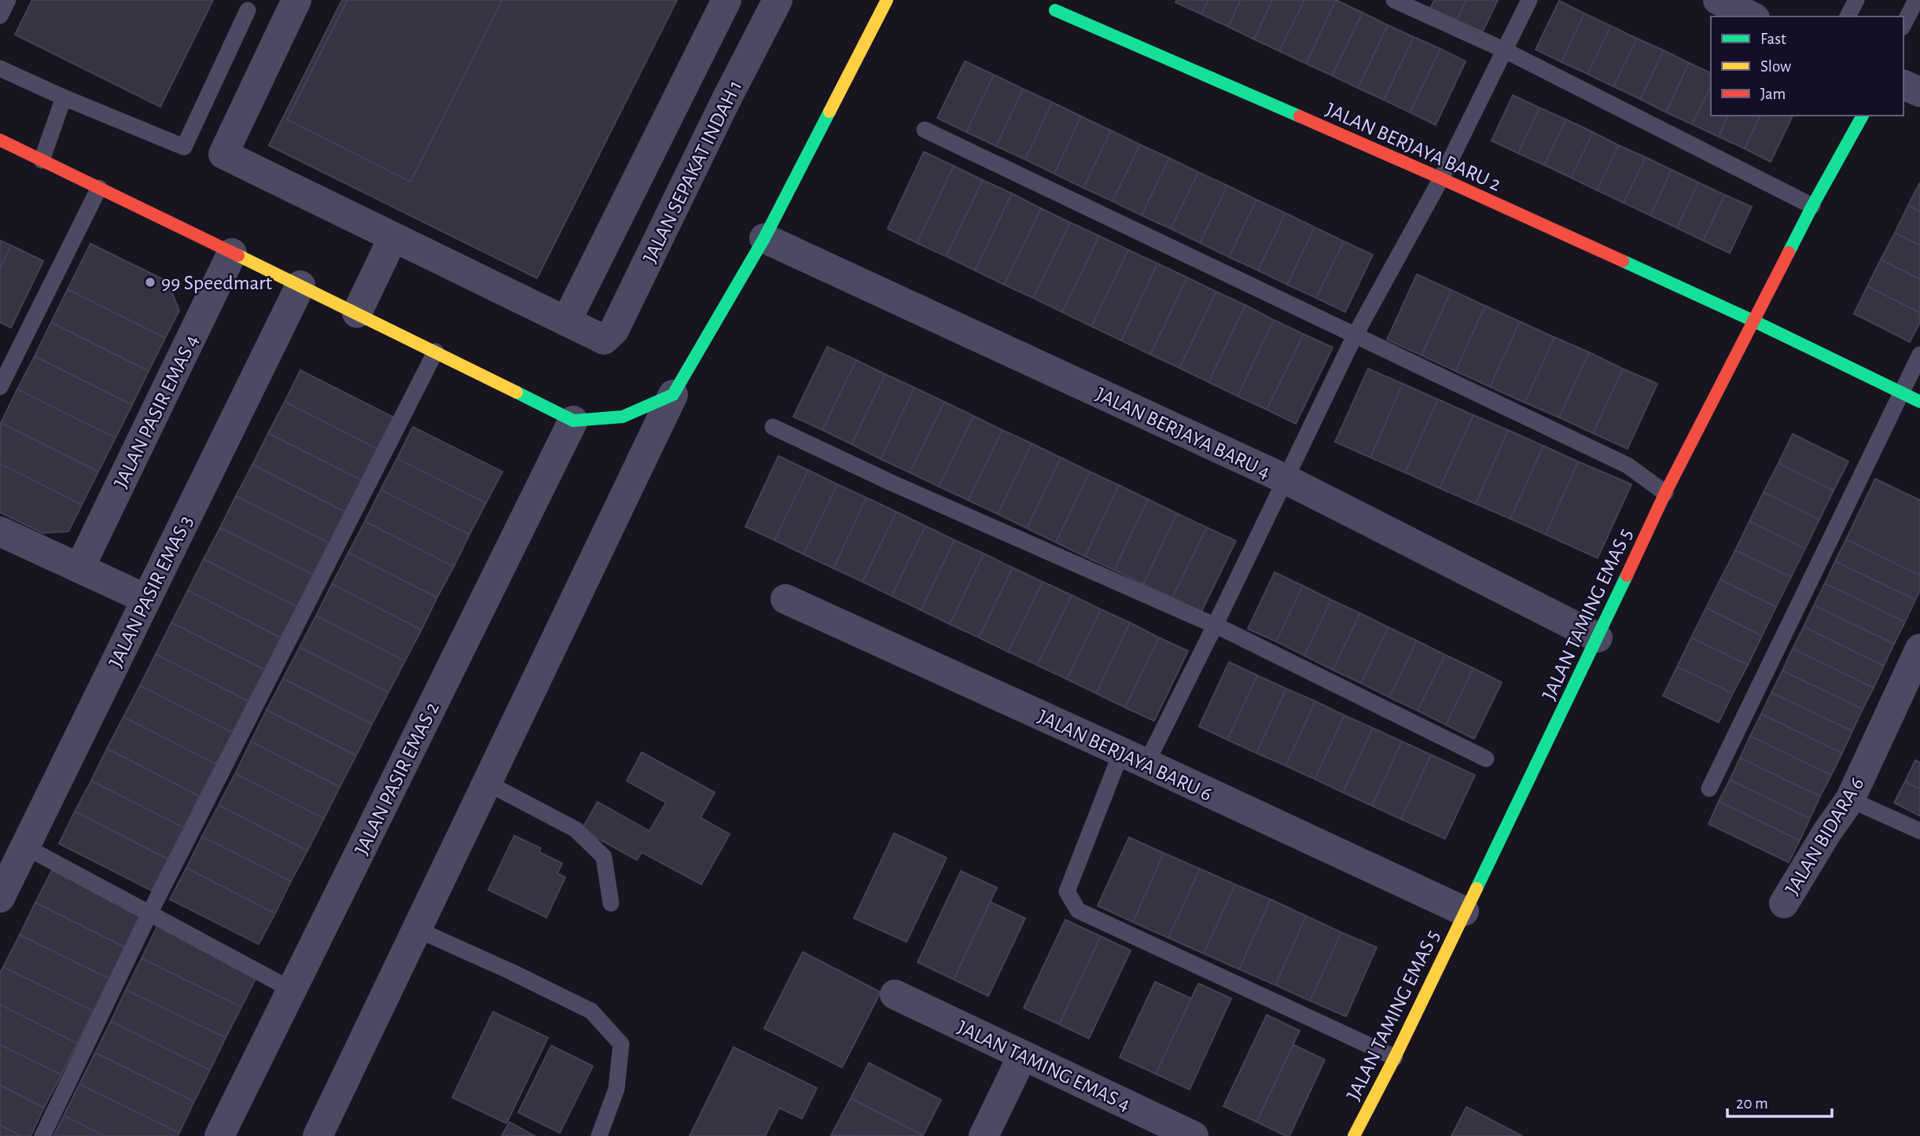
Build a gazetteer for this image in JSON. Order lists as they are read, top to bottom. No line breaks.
{"streets":{"street":["JALAN BERJAYA BARU 2","JALAN SEPAKAT INDAH 1","JALAN PASIR EMAS 4","JALAN BERJAYA BARU 4","JALAN PASIR EMAS 3","JALAN TAMING EMAS 5","JALAN BERJAYA BARU 6","JALAN PASIR EMAS 2","JALAN BIDARA 6","JALAN TAMING EMAS 4"]},"crossings":[["JALAN BERJAYA BARU 2","JALAN TAMING EMAS 5"],["JALAN BERJAYA BARU 4","JALAN TAMING EMAS 5"],["JALAN TAMING EMAS 5","JALAN BERJAYA BARU 6"]],"places":["99 Speedmart"],"legend":["Fast","Slow","Jam"],"scale_bar":"20 m"}
